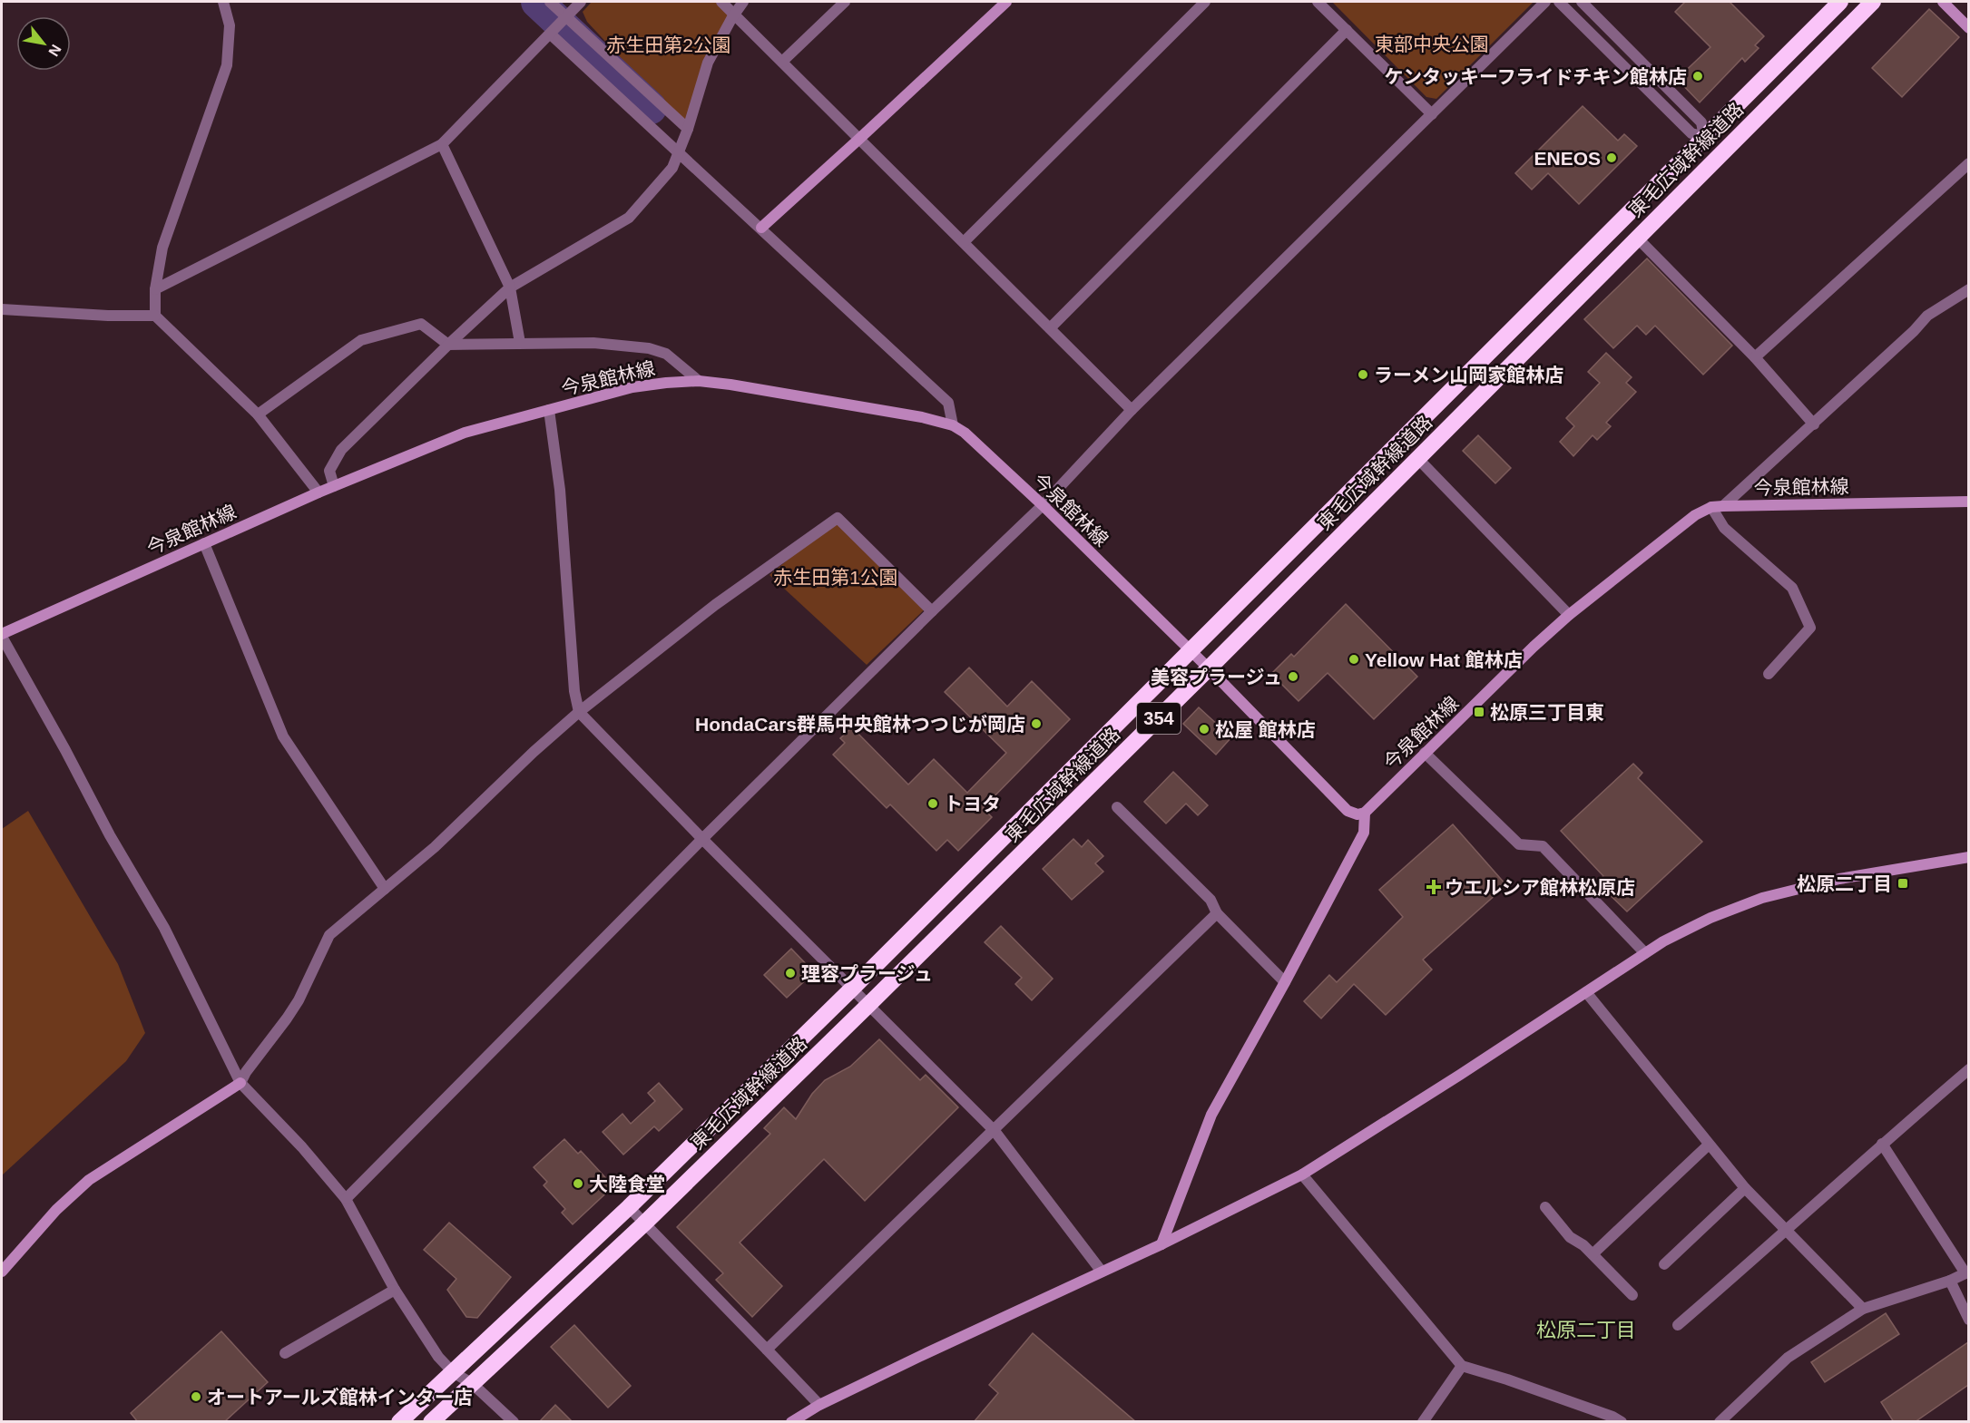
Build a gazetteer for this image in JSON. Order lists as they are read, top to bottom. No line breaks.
{"streets":{"highway":["東毛広域幹線道路","354"],"street":["今泉館林線"]},"crossings":[["東毛広域幹線道路","今泉館林線"]],"districts":["松原二丁目"],"parks":["東部中央公園","赤生田第2公園","赤生田第1公園"],"places":{"other":["ケンタッキーフライドチキン館林店","ENEOS","ラーメン山岡家館林店","Yellow Hat 館林店","美容プラージュ","HondaCars群馬中央館林つつじが岡店","松屋 館林店","トヨタ","理容プラージュ","大陸食堂","オートアールズ館林インター店"],"transit":["松原三丁目東","松原二丁目"],"health":["ウエルシア館林松原店"]},"north":"bottom right"}
